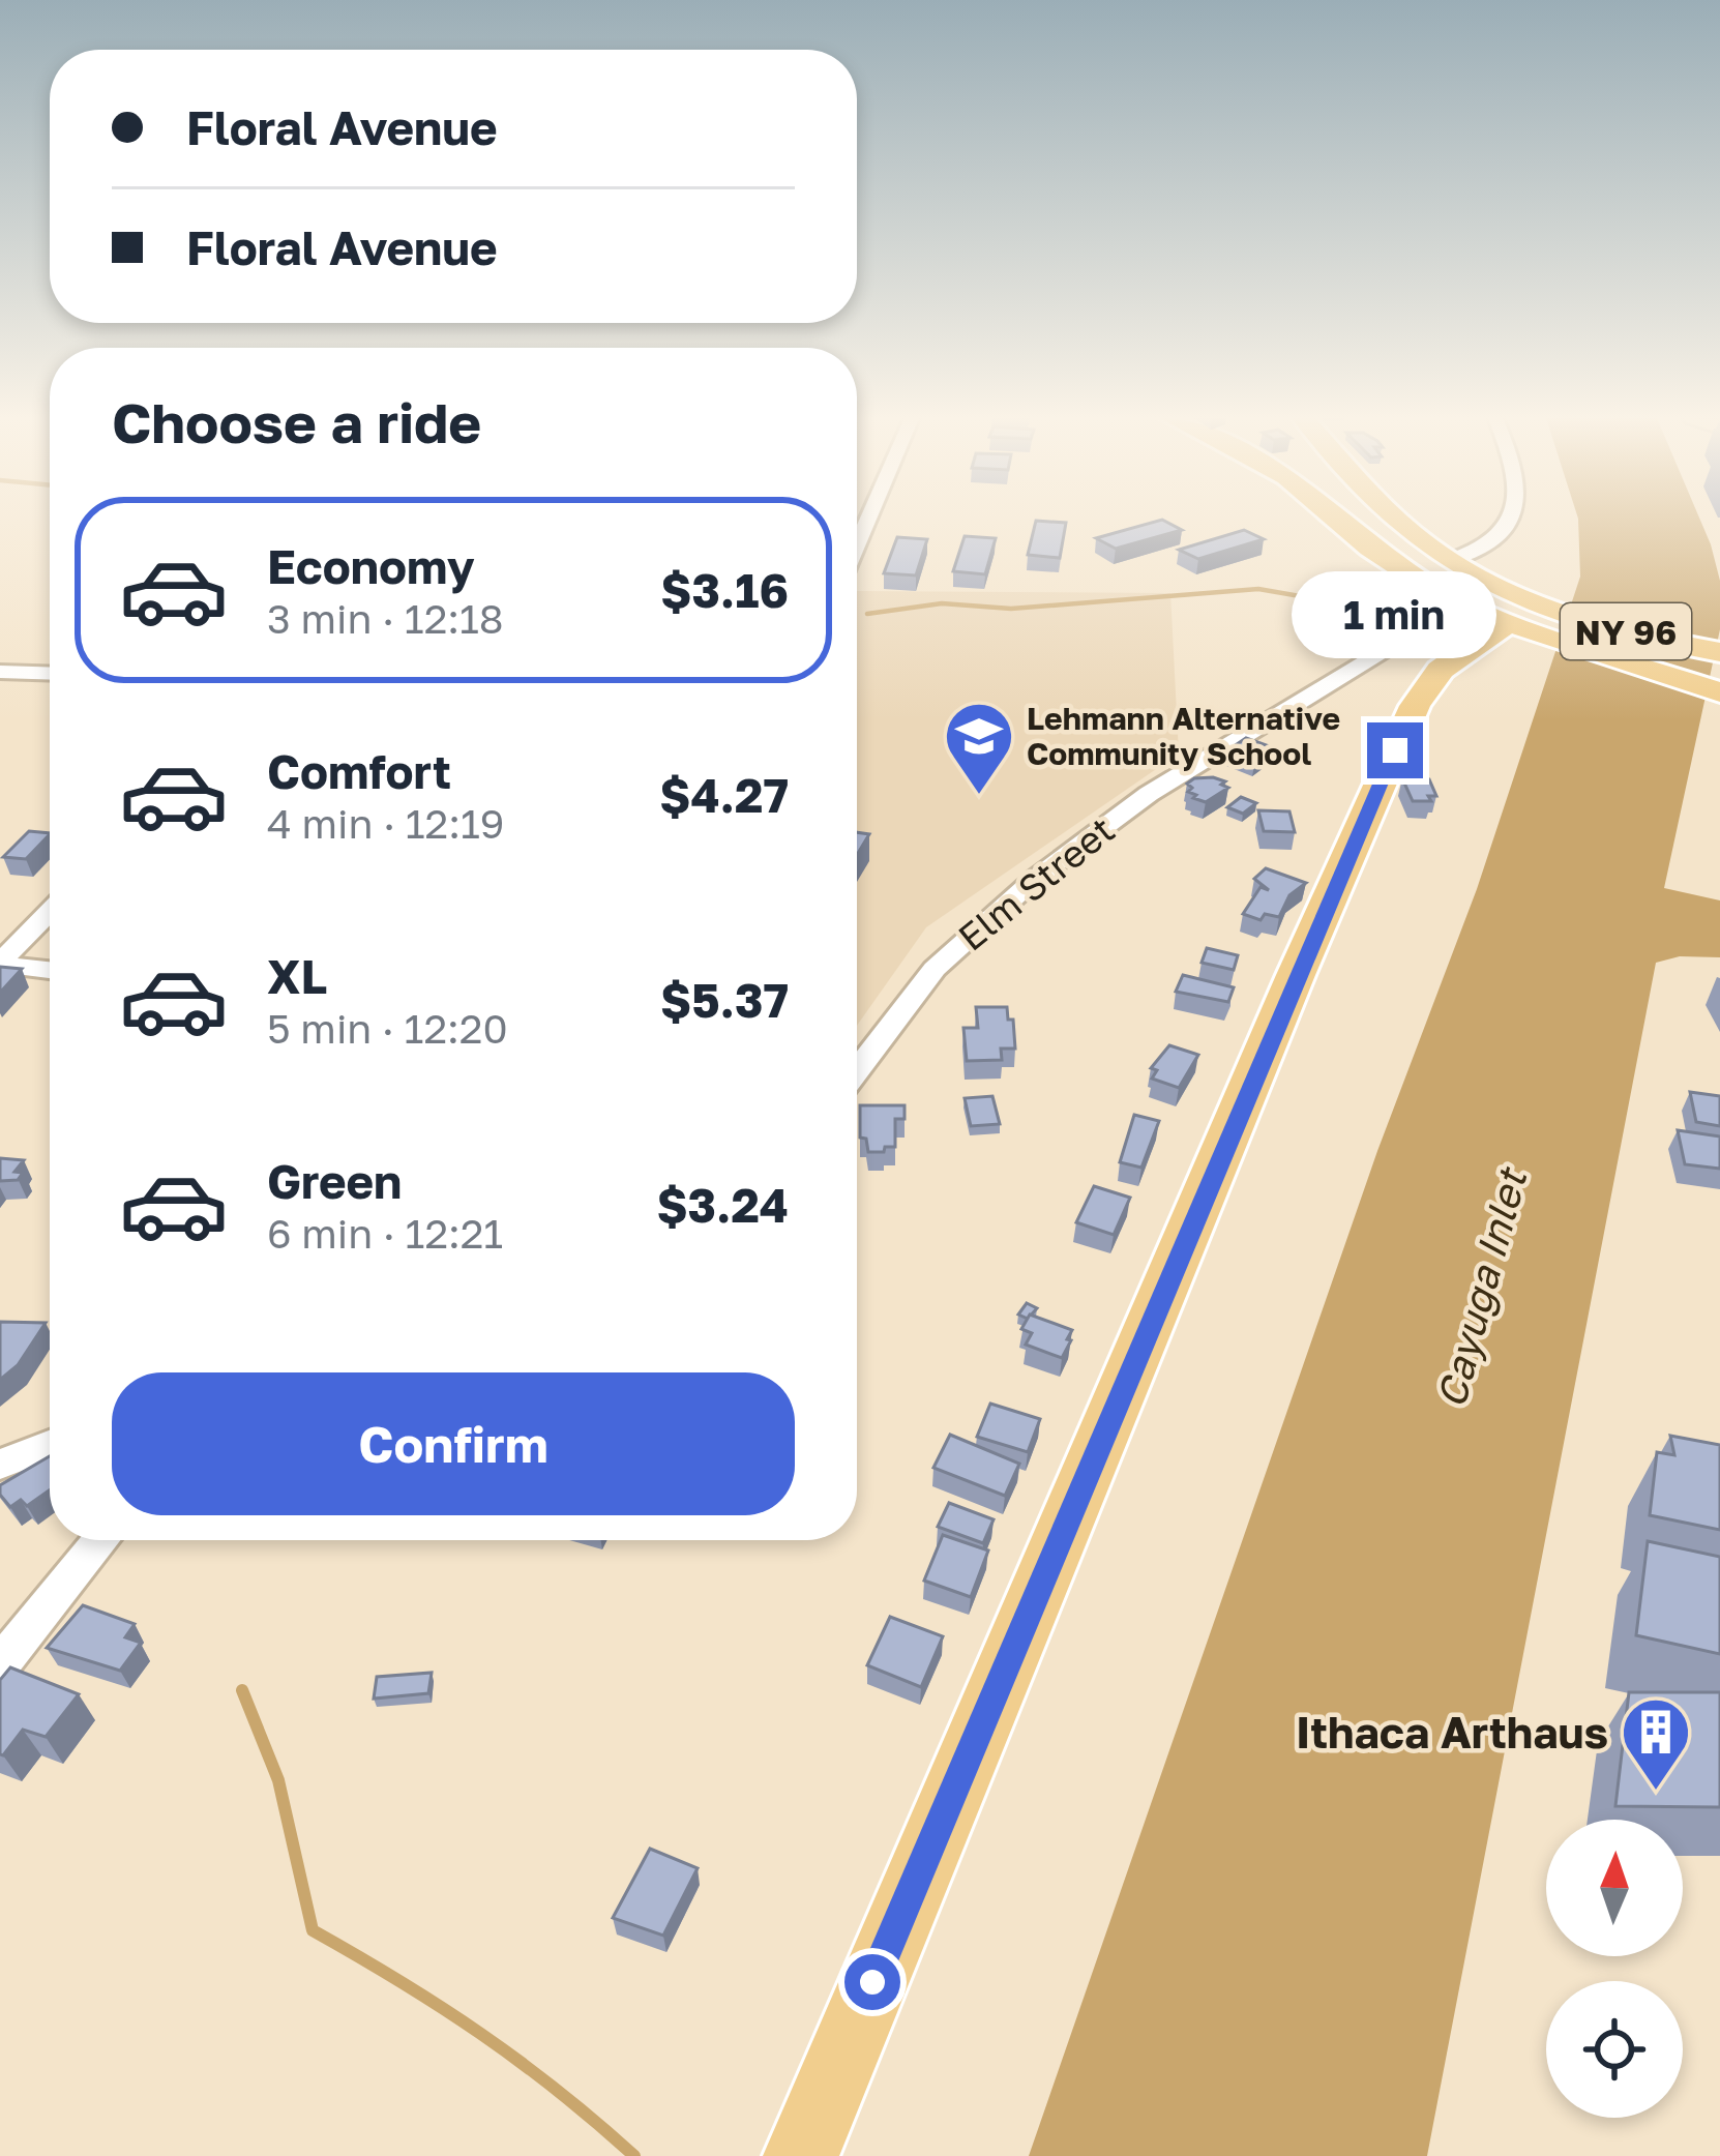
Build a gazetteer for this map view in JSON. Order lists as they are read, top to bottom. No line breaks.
{"streets":{"main road":["NY 96"],"street":["Elm Street"]},"crossings":[["NY 96","Elm Street"]],"water":["Cayuga Inlet"],"places":{"school or university":["Lehmann Alternative Community School"],"building":["Ithaca Arthaus"]},"north":"top","page":{"banner":["Floral Avenue","Floral Avenue"],"heading":"Choose a ride","list":[{"name":"Economy","note":"3 min · 12:18","value":"$3.16"},{"name":"Comfort","note":"4 min · 12:19","value":"$4.27"},{"name":"XL","note":"5 min · 12:20","value":"$5.37"},{"name":"Green","note":"6 min · 12:21","value":"$3.24"}],"bubble":"1 min","buttons":"Confirm"}}
